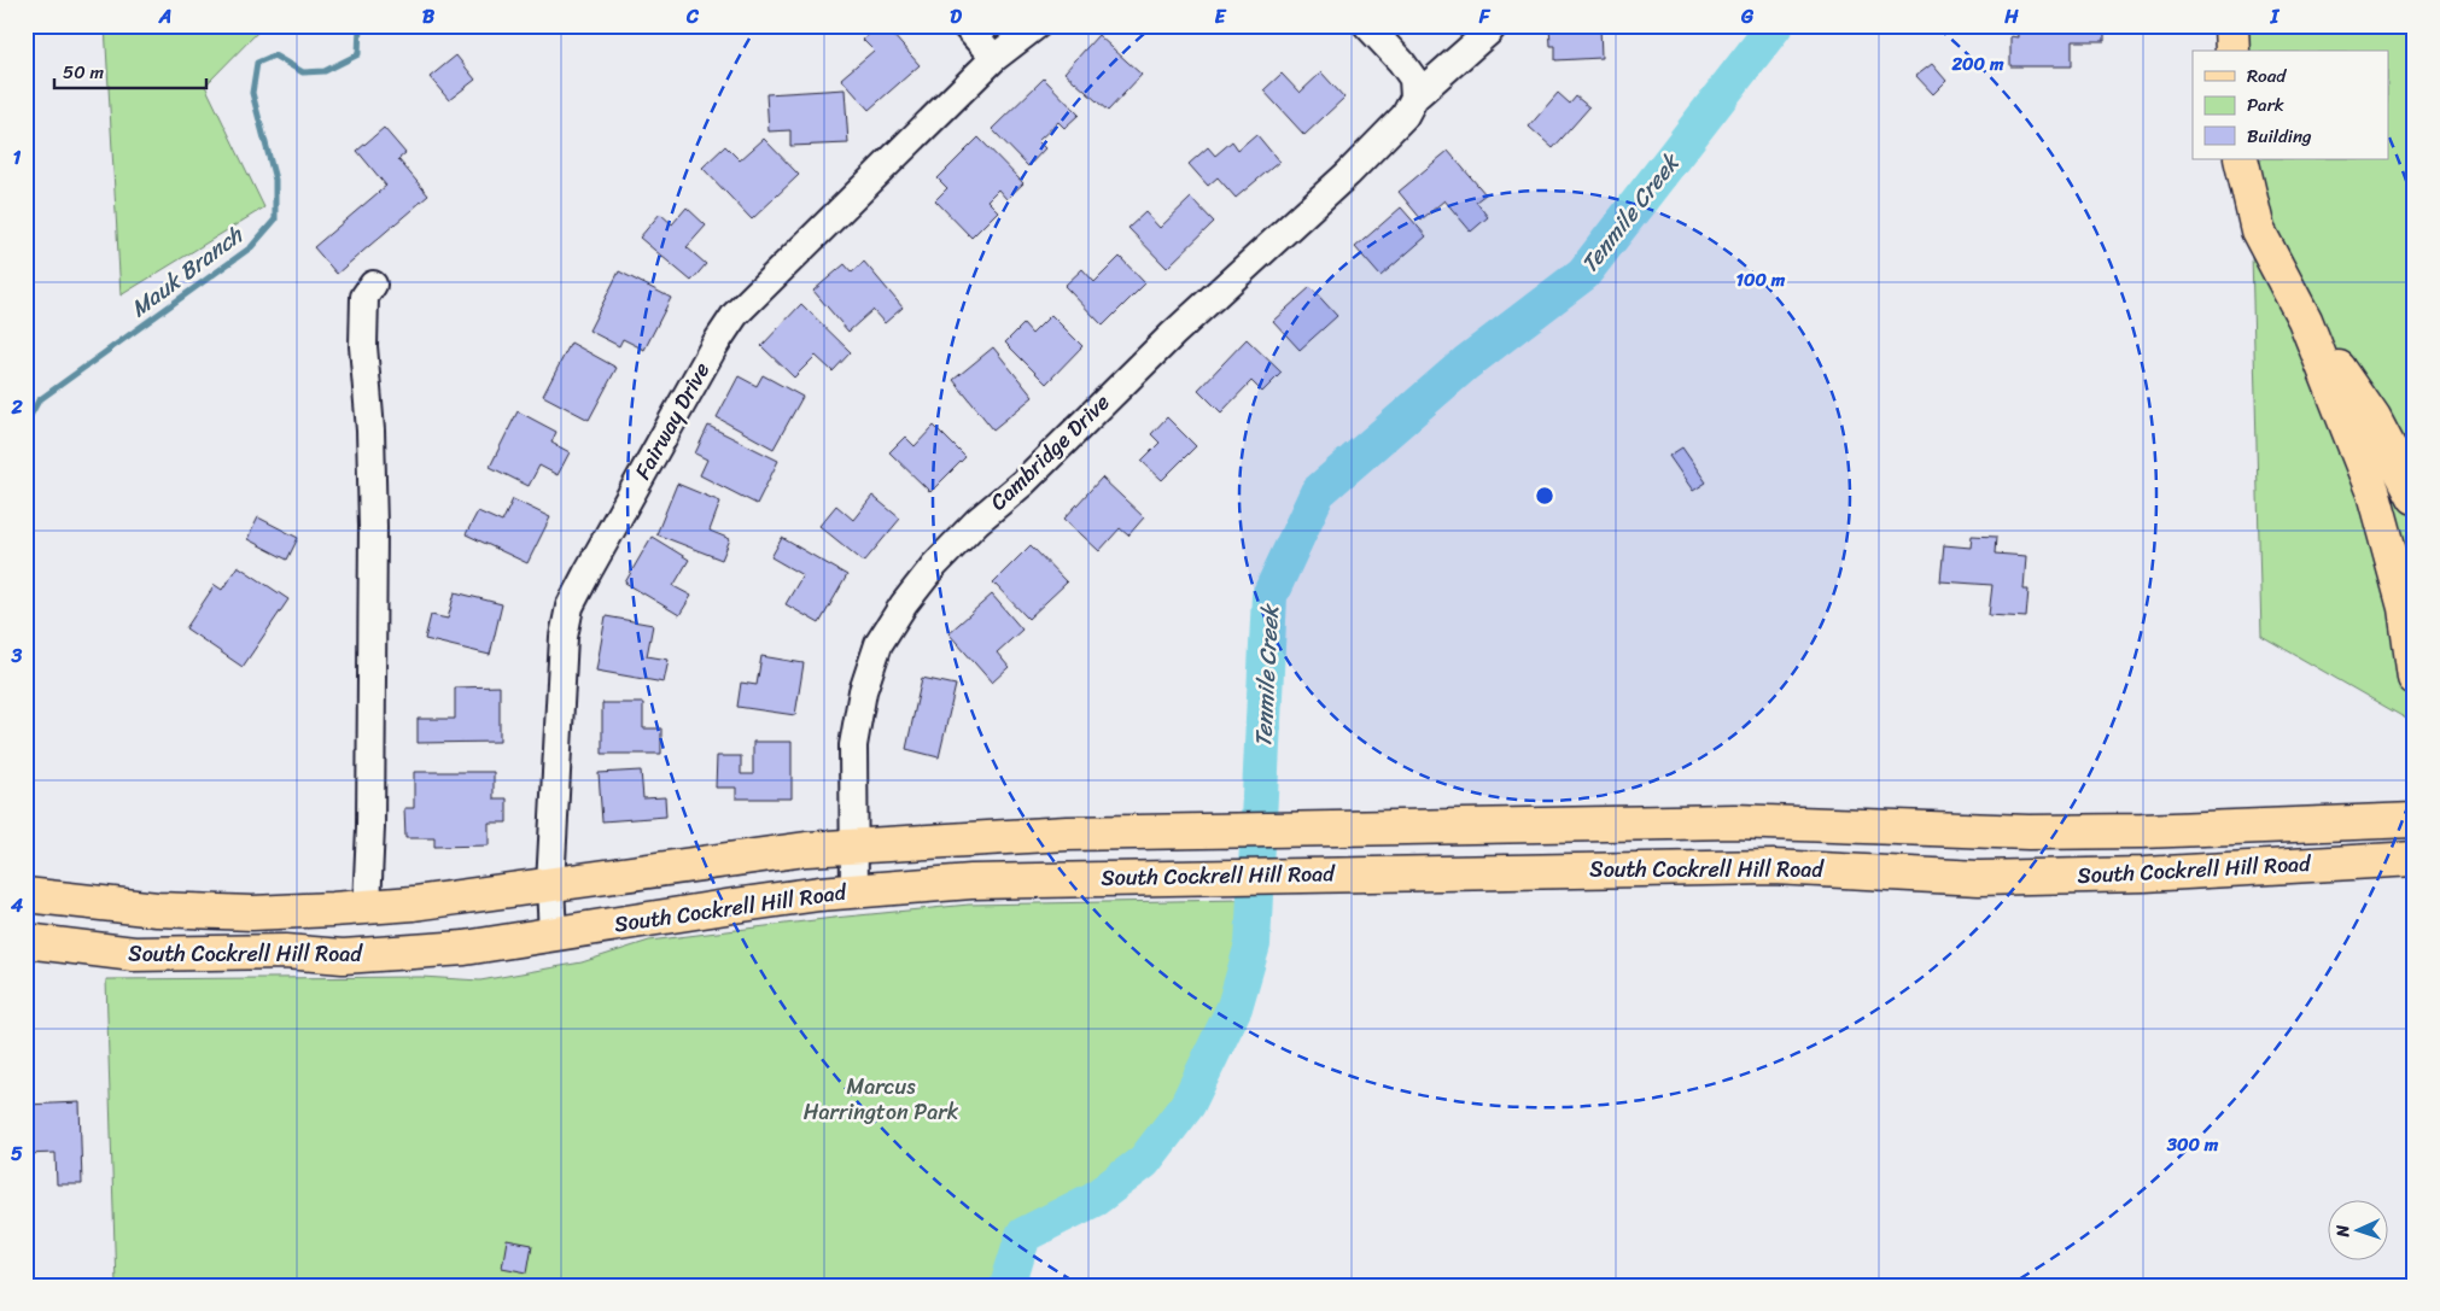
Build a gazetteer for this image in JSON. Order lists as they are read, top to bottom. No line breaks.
{"streets":{"main road":["South Cockrell Hill Road"],"street":["Fairway Drive","Cambridge Drive"]},"crossings":[["Fairway Drive","South Cockrell Hill Road"],["Cambridge Drive","South Cockrell Hill Road"]],"water":["Tenmile Creek","Mauk Branch"],"parks":["Marcus Harrington Park"],"legend":["Road","Park","Building"],"scale_bar":"50 m","north":"left","grid":{"columns":["A","B","C","D","E","F","G","H","I"],"rows":["1","2","3","4","5"]},"rings":["200 m","100 m","300 m"]}
